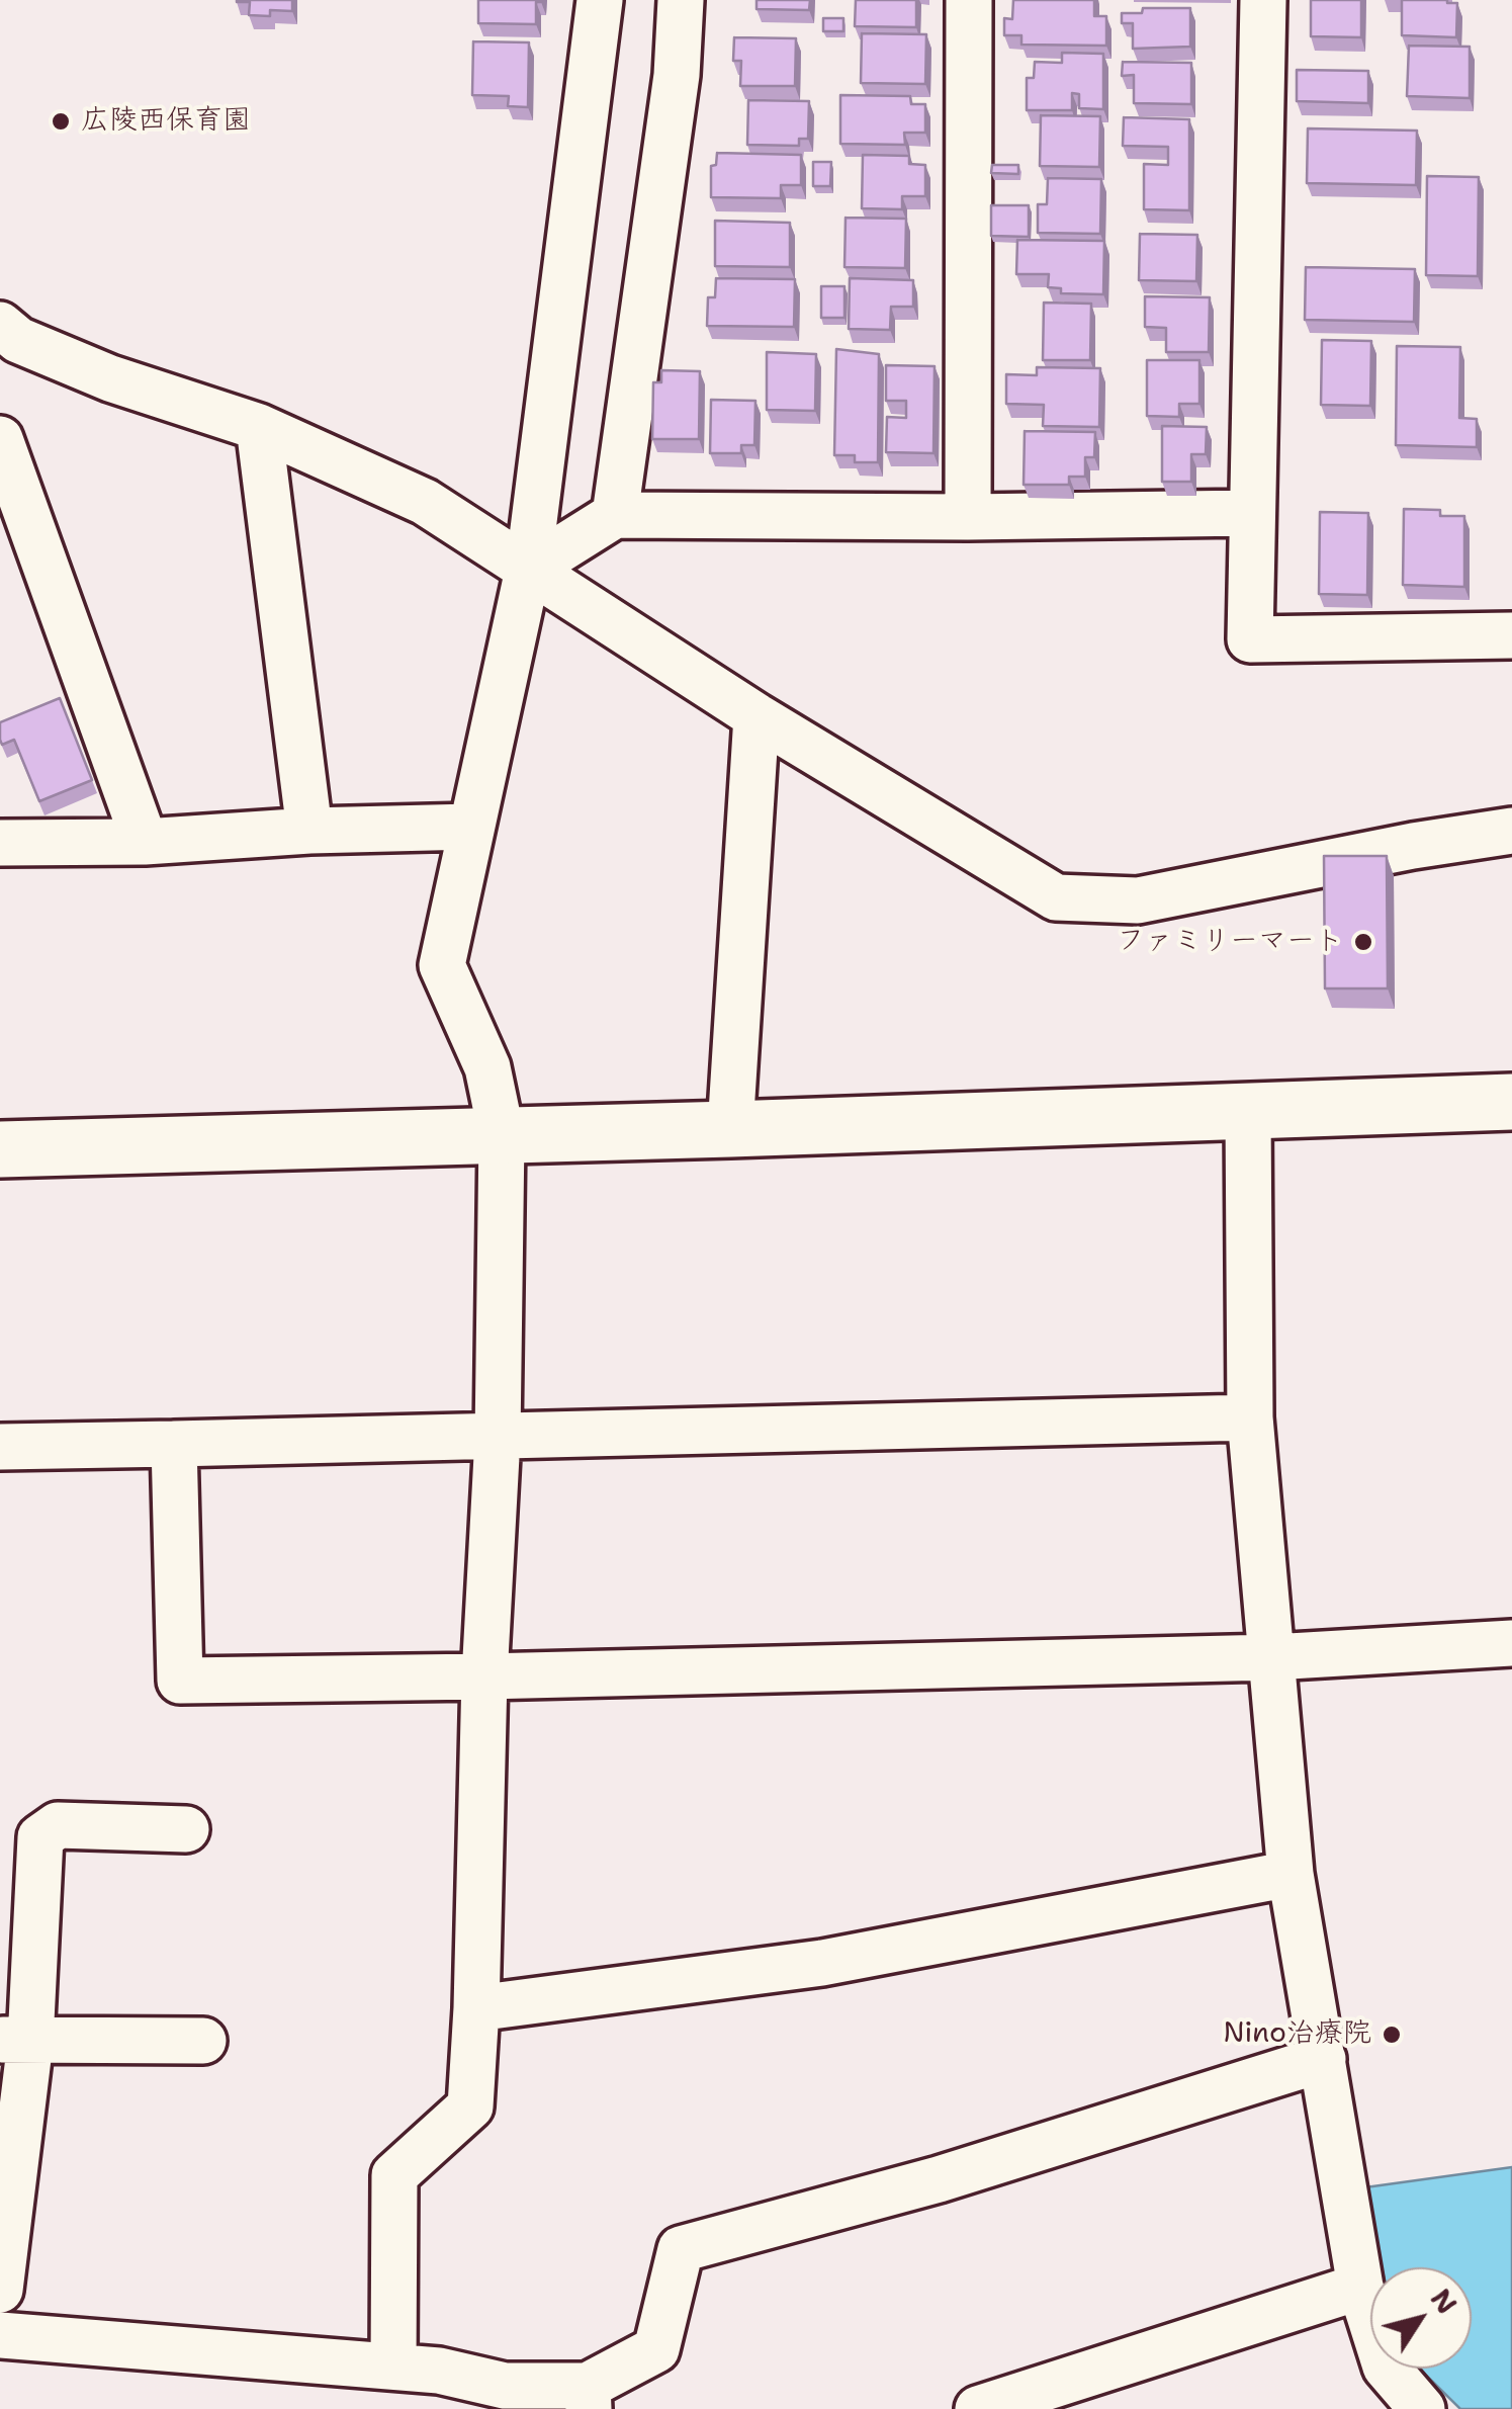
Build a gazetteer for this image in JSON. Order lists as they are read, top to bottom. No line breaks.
{"places":["広陵西保育園","ファミリーマート","Nino治療院"],"north":"top right"}
